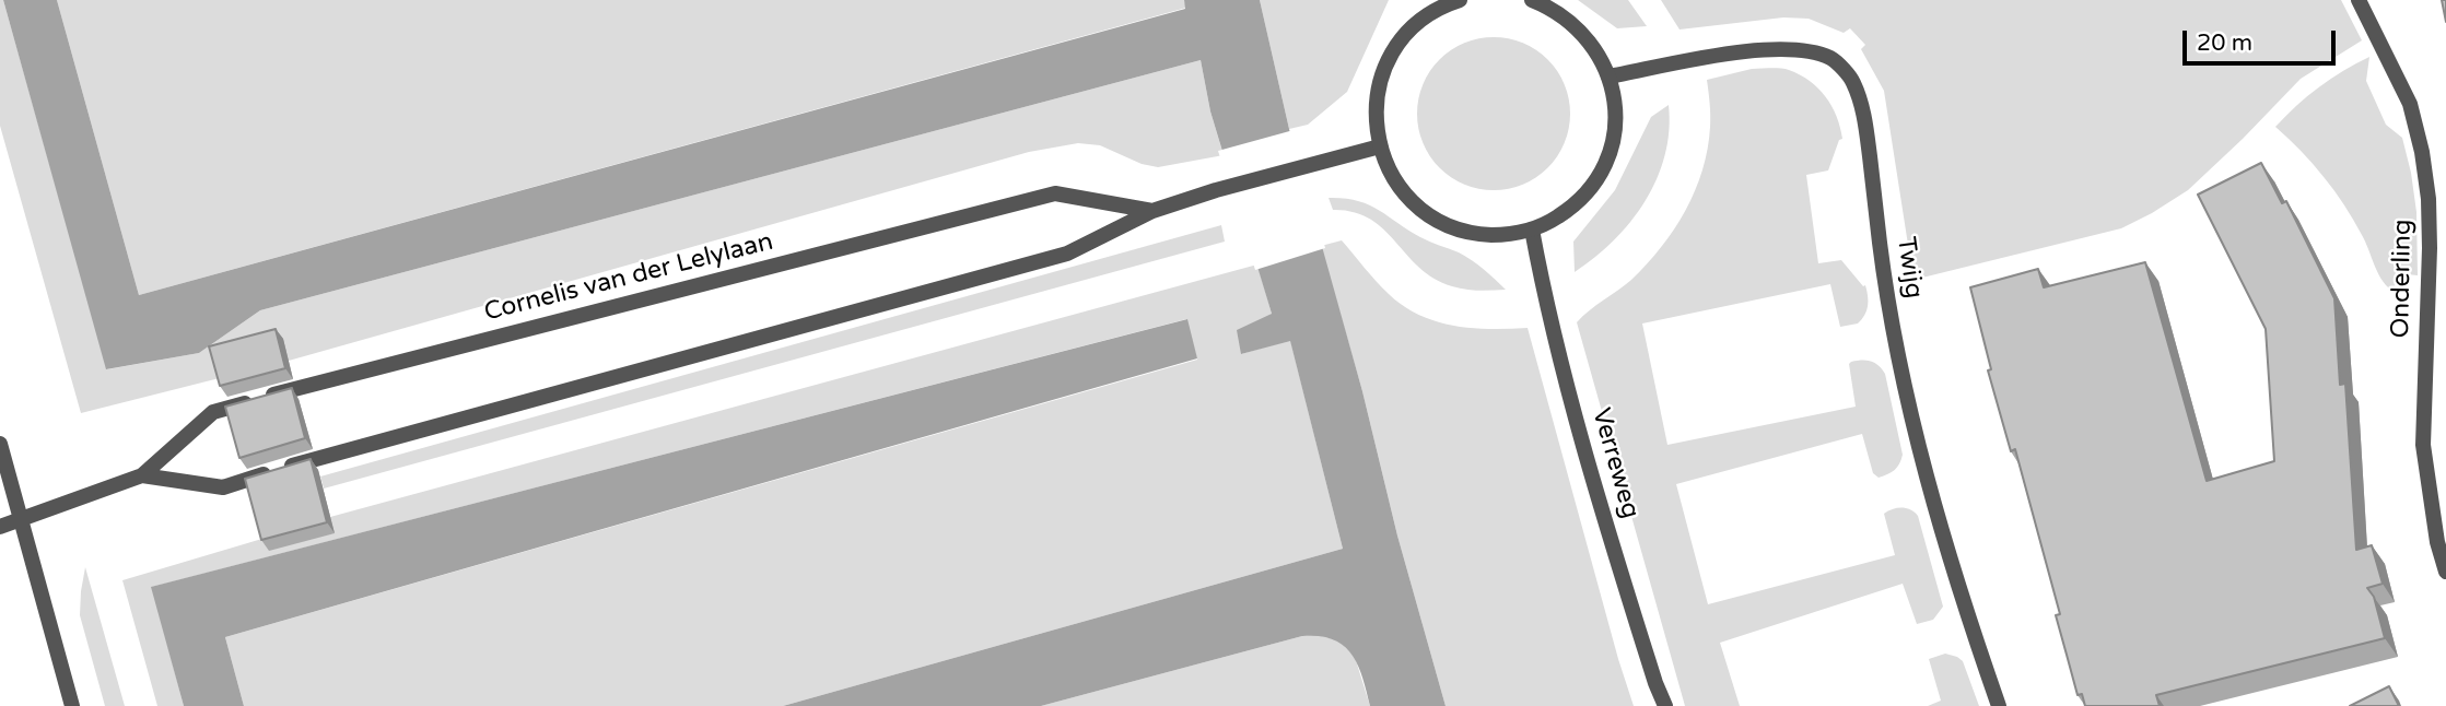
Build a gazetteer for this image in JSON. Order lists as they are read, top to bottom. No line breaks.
{"streets":{"street":["Twijg","Cornelis van der Lelylaan","Onderling","Verreweg"]},"scale_bar":"20 m"}
